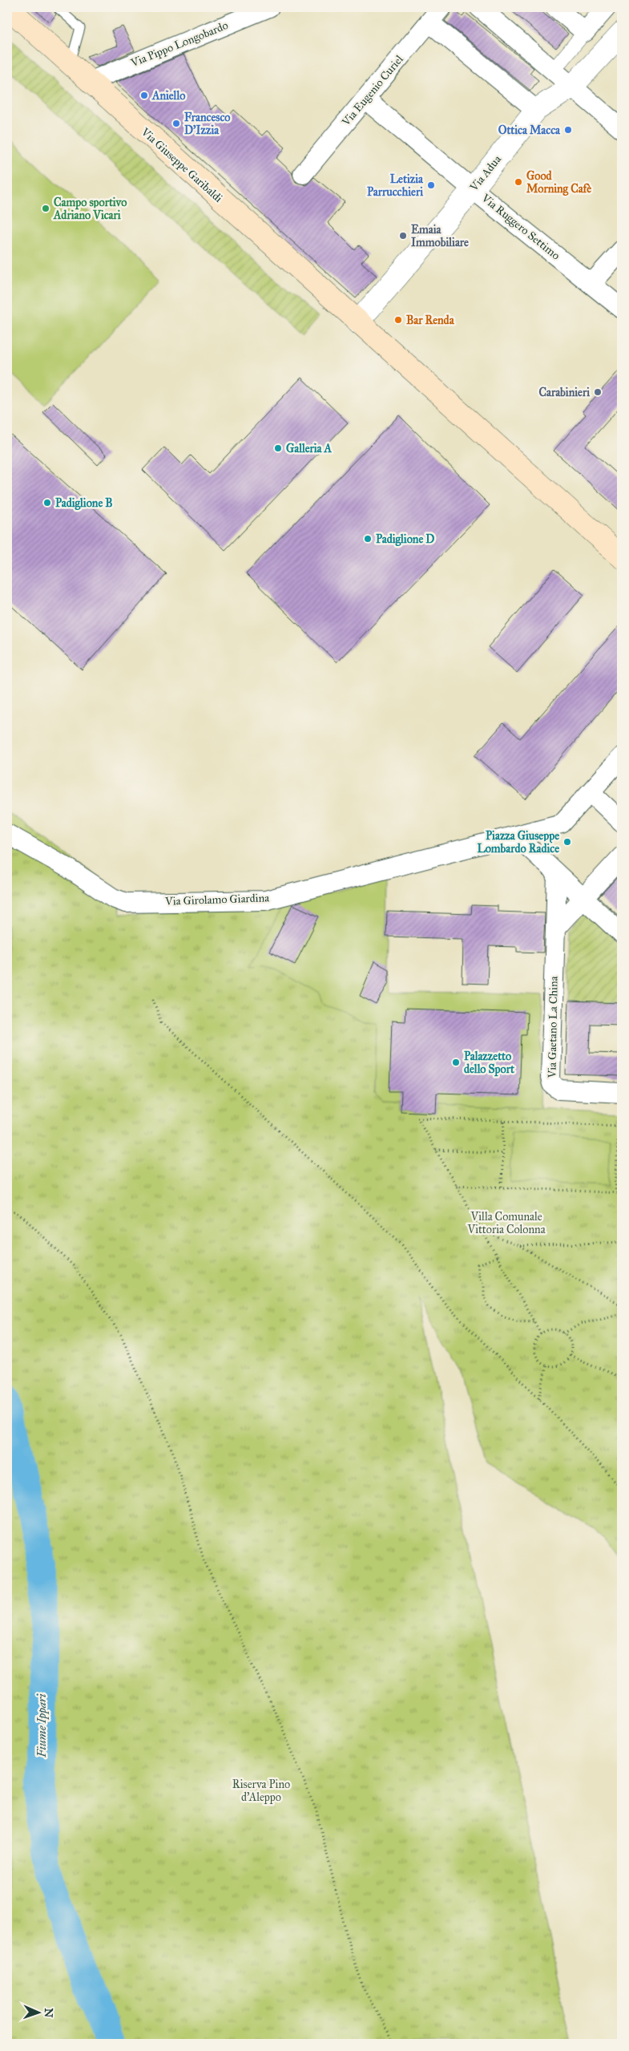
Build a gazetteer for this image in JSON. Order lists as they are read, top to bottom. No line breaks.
{"streets":{"main road":["Via Giuseppe Garibaldi"],"street":["Via Pippo Longobardo","Via Eugenio Curiel","Via Adua","Via Ruggero Settimo","Via Girolamo Giardina","Via Gaetano La China"]},"crossings":[["Via Pippo Longobardo","Via Giuseppe Garibaldi"],["Via Eugenio Curiel","Via Ruggero Settimo"],["Via Giuseppe Garibaldi","Via Adua"],["Via Adua","Via Ruggero Settimo"]],"water":["Fiume Ippari"],"parks":["Villa Comunale Vittoria Colonna","Riserva Pino d'Aleppo"],"places":["Aniello","Francesco D'Izzia","Ottica Macca","Good Morning Cafè","Letizia Parrucchieri","Campo sportivo Adriano Vicari","Emaia Immobiliare","Bar Renda","Carabinieri","Galleria A","Padiglione B","Padiglione D","Piazza Giuseppe Lombardo Radice","Palazzetto dello Sport"],"north":"right"}
